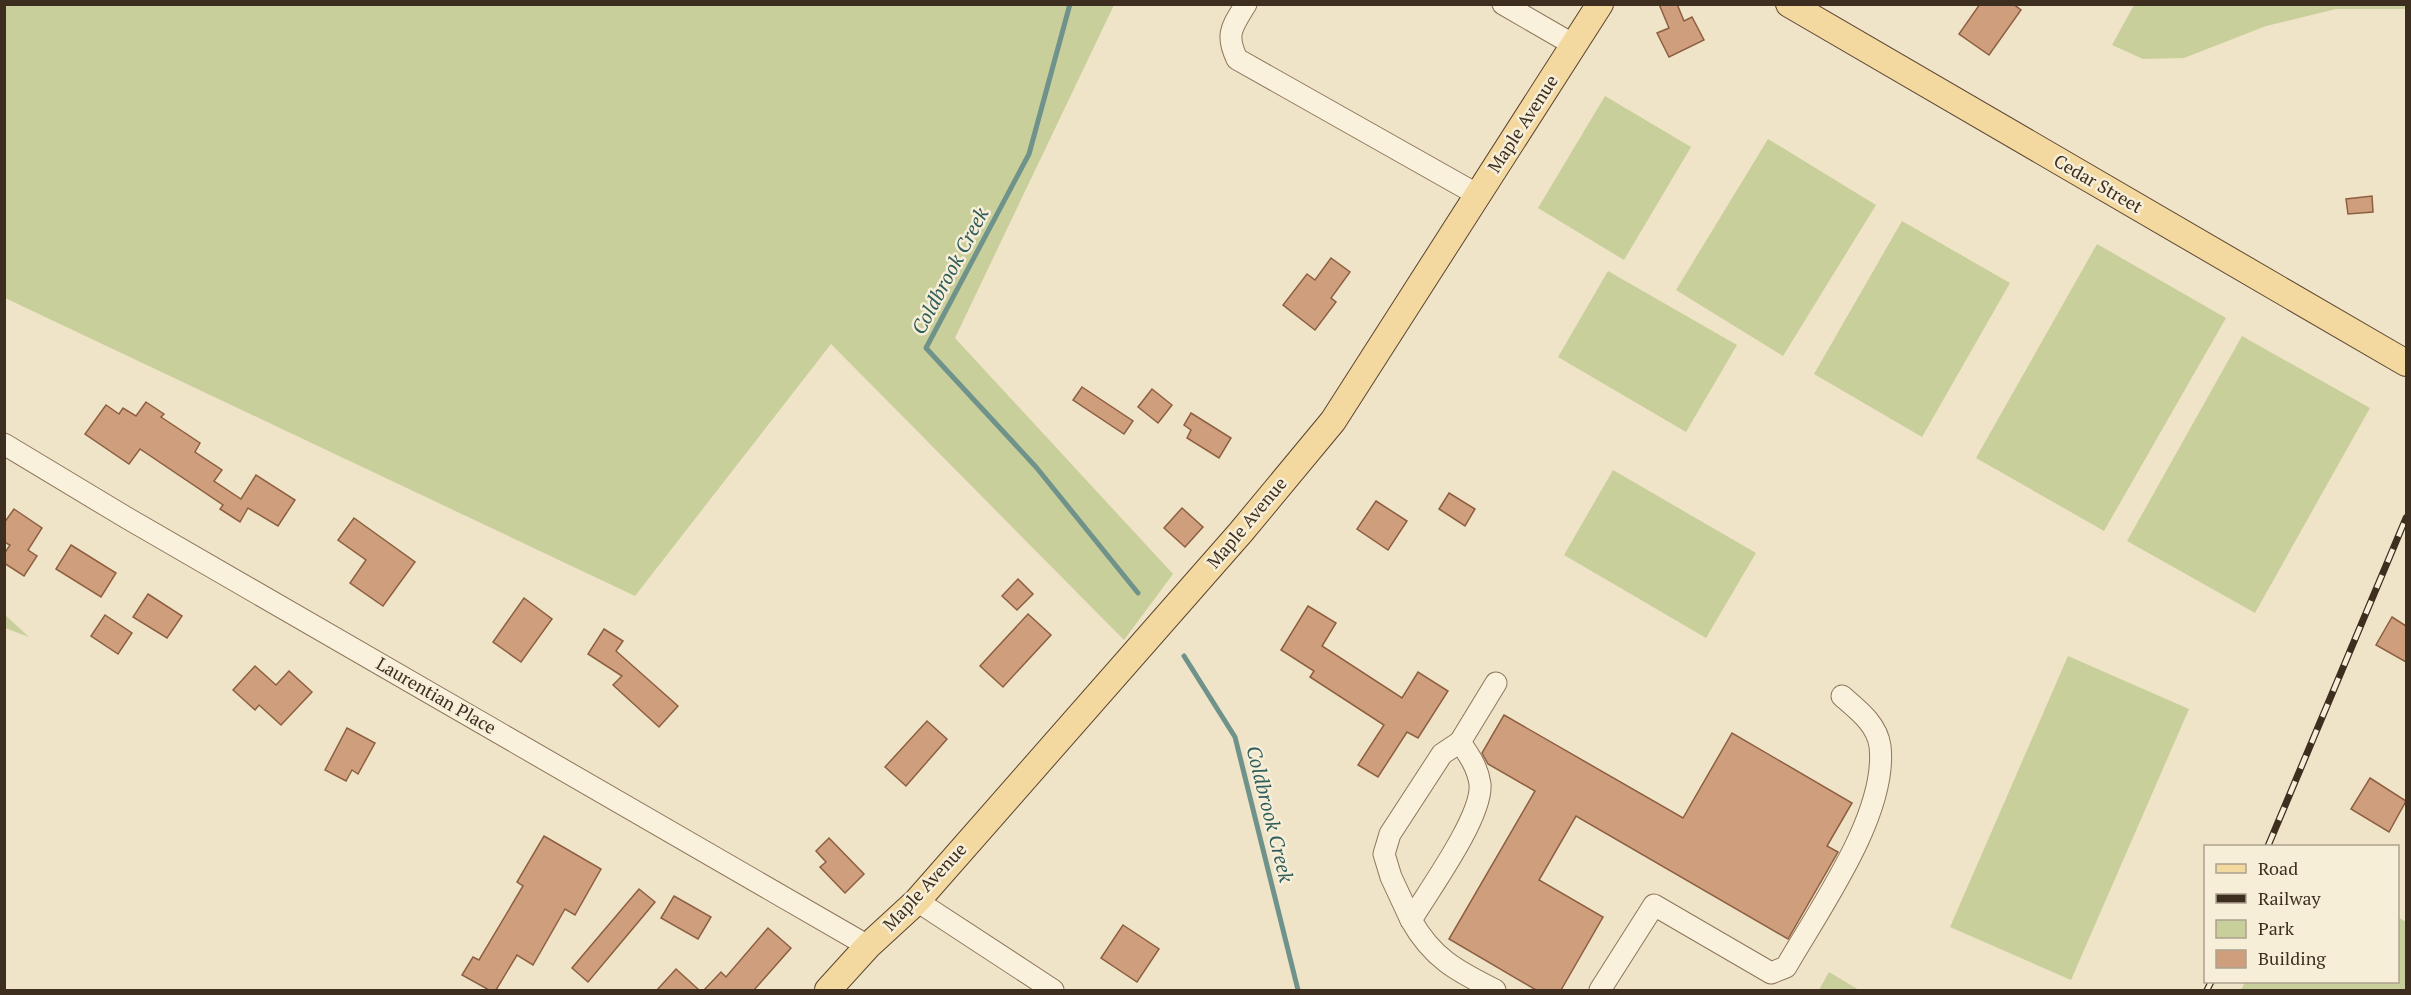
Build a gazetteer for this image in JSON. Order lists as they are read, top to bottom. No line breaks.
{"streets":{"main road":["Maple Avenue","Cedar Street"],"street":["Laurentian Place"]},"crossings":[["Maple Avenue","Laurentian Place"]],"water":["Coldbrook Creek"],"legend":["Road","Railway","Park","Building"]}
